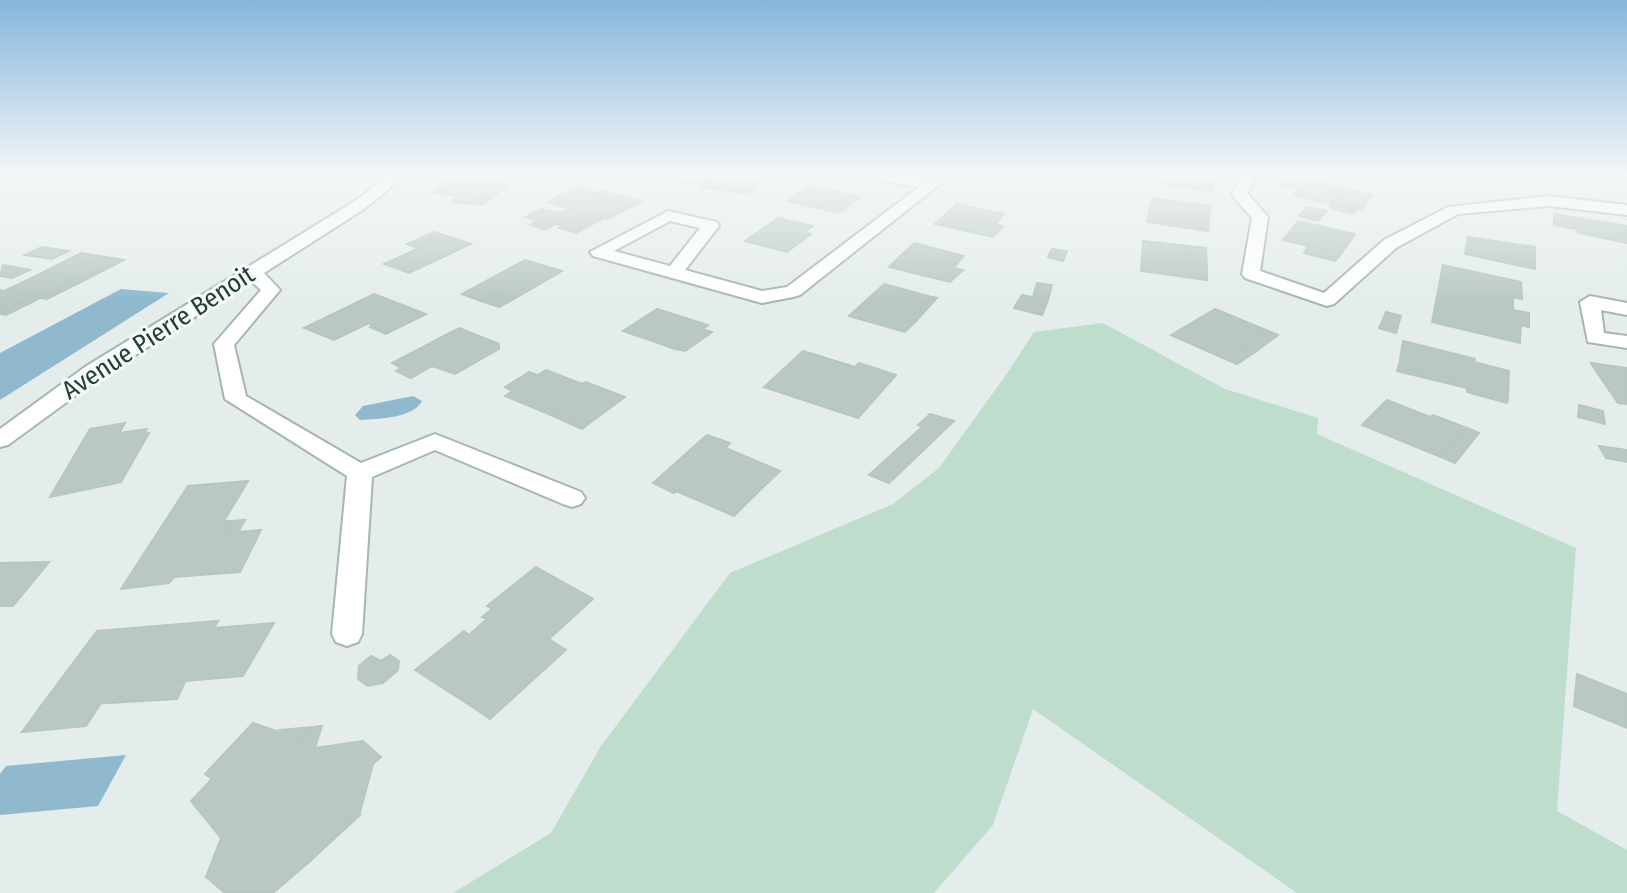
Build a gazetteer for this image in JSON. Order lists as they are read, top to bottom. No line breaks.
{"streets":{"street":["Avenue Pierre Benoit"]}}
